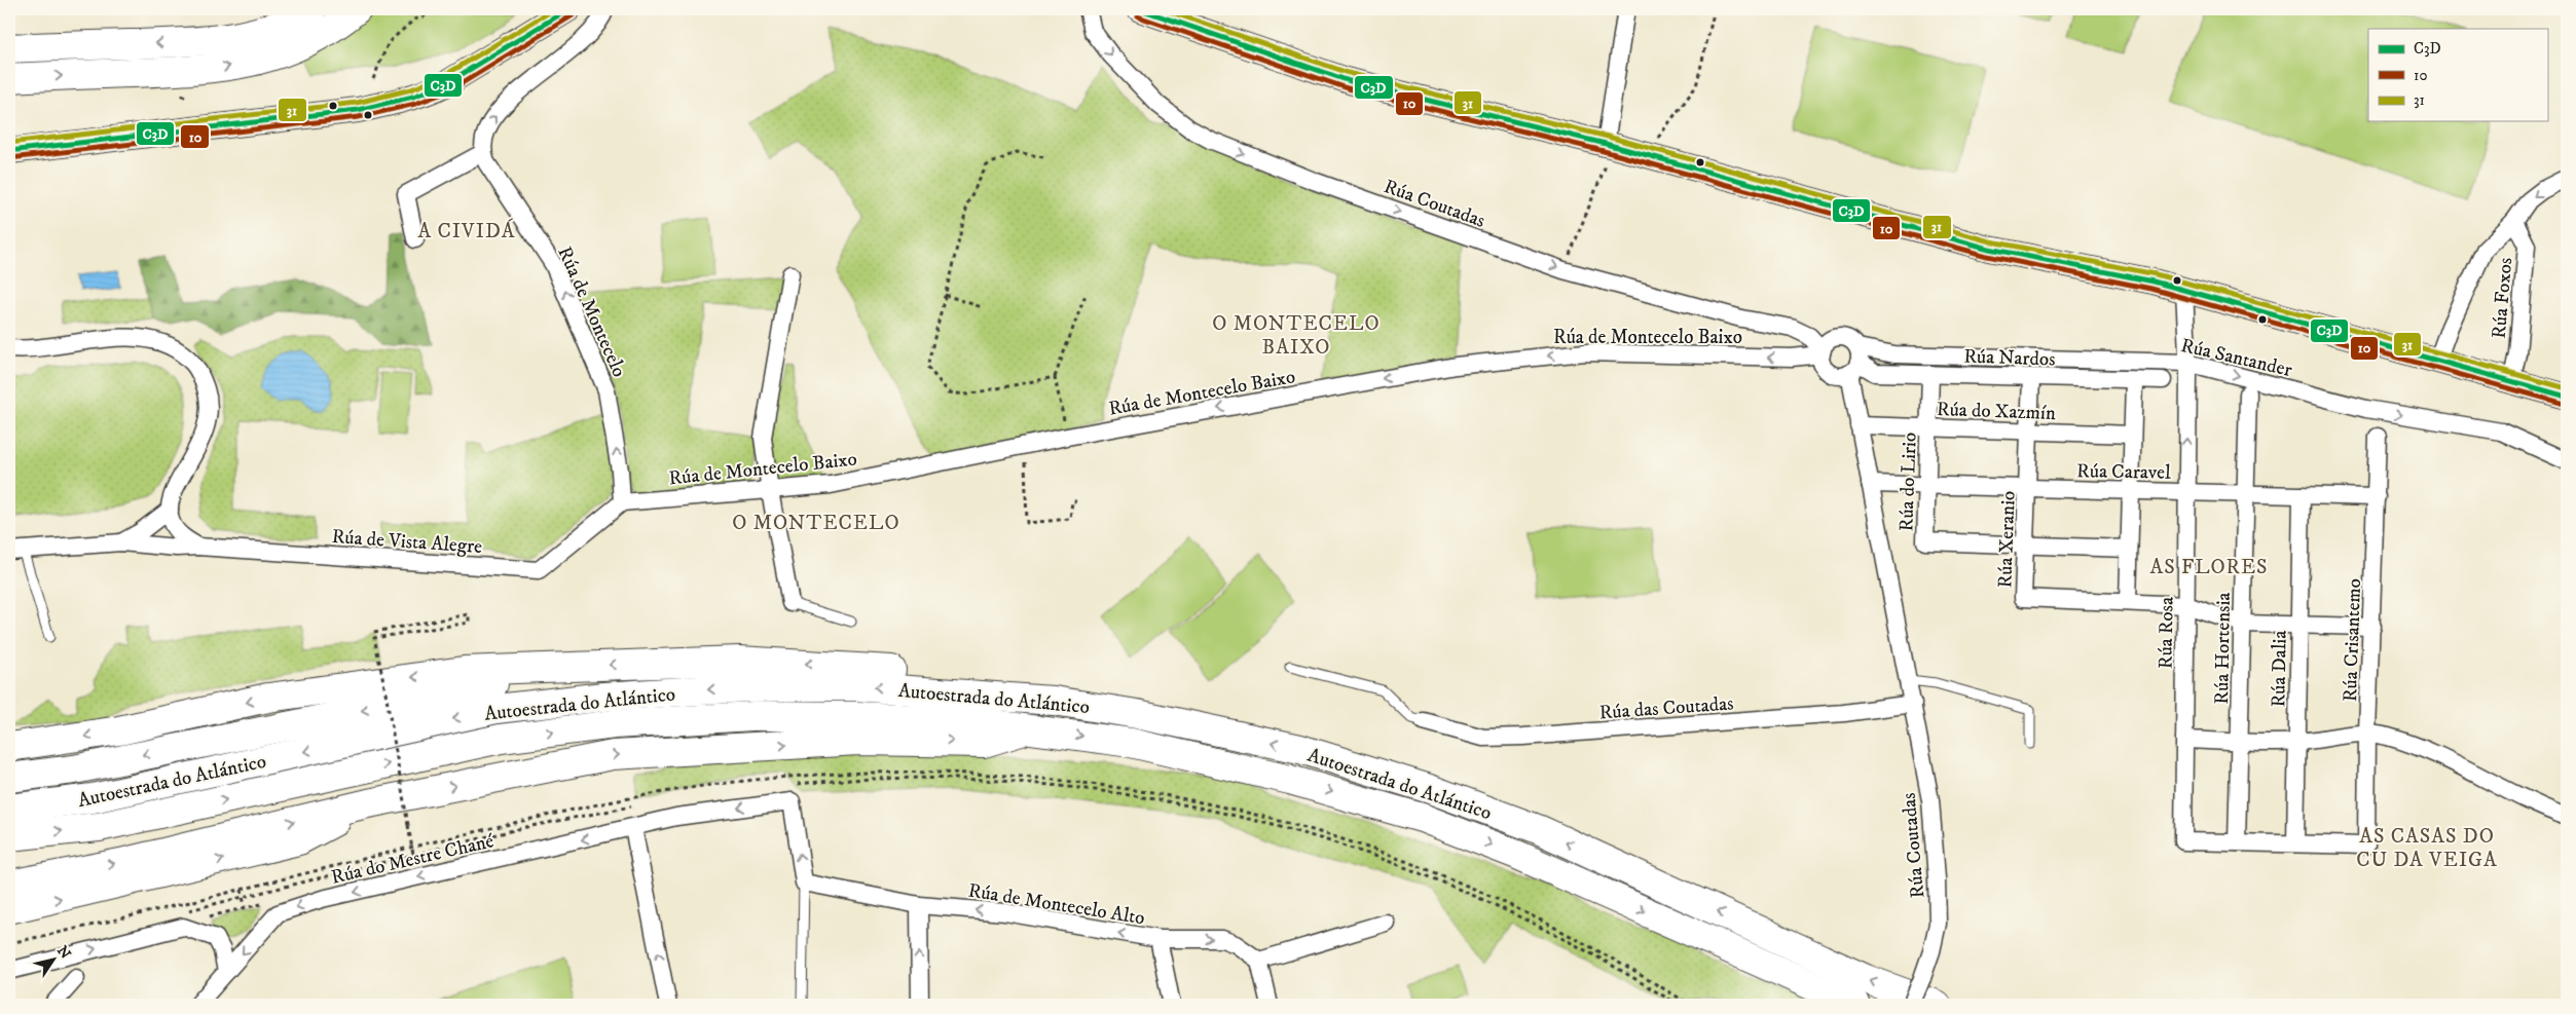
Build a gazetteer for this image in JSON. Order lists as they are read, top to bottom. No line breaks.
{"streets":{"highway":["Autoestrada do Atlántico"],"street":["Rúa Coutadas","Rúa Foxos","Rúa de Montecelo","Rúa de Montecelo Baixo","Rúa Nardos","Rúa Santander","Rúa do Xazmín","Rúa Caravel","Rúa do Lirio","Rúa Xeranio","Rúa de Vista Alegre","Rúa Rosa","Rúa Crisantemo","Rúa Hortensia","Rúa Dalia","Rúa das Coutadas","Rúa do Mestre Chané","Rúa de Montecelo Alto"]},"crossings":[["Rúa Coutadas","Rúa de Montecelo Baixo"],["Rúa Coutadas","Rúa Nardos"],["Rúa Coutadas","Rúa Santander"],["Rúa Coutadas","Rúa do Xazmín"],["Rúa Coutadas","Rúa Caravel"],["Rúa Coutadas","Rúa das Coutadas"],["Rúa de Montecelo","Rúa de Montecelo Baixo"],["Rúa de Montecelo","Rúa de Vista Alegre"],["Rúa de Montecelo Baixo","Rúa Nardos"],["Rúa de Montecelo Baixo","Rúa Santander"],["Rúa de Montecelo Baixo","Rúa de Vista Alegre"],["Rúa Nardos","Rúa Santander"],["Rúa Nardos","Rúa do Lirio"],["Rúa Nardos","Rúa Xeranio"],["Rúa Santander","Rúa Rosa"],["Rúa do Xazmín","Rúa do Lirio"],["Rúa do Xazmín","Rúa Xeranio"],["Rúa Caravel","Rúa do Lirio"],["Rúa Caravel","Rúa Xeranio"],["Rúa Caravel","Rúa Rosa"],["Rúa Caravel","Rúa Crisantemo"],["Rúa Caravel","Rúa Hortensia"],["Rúa Caravel","Rúa Dalia"],["Rúa do Lirio","Rúa Xeranio"],["Rúa Xeranio","Rúa Rosa"],["Rúa Xeranio","Rúa Crisantemo"],["Rúa Xeranio","Rúa Hortensia"],["Rúa Xeranio","Rúa Dalia"],["Rúa Rosa","Rúa Hortensia"],["Rúa Crisantemo","Rúa Dalia"]],"one_way":["Rúa Coutadas","Rúa de Montecelo","Rúa de Montecelo Baixo","Rúa Santander","Rúa do Mestre Chané"],"districts":["A CIVIDÁ","O MONTECELO BAIXO","O MONTECELO","AS FLORES","AS CASAS DO CU DA VEIGA"],"lines":["transit line C3D","transit line 31","transit line 10"],"legend":["C3D","10","31"],"north":"top right"}
